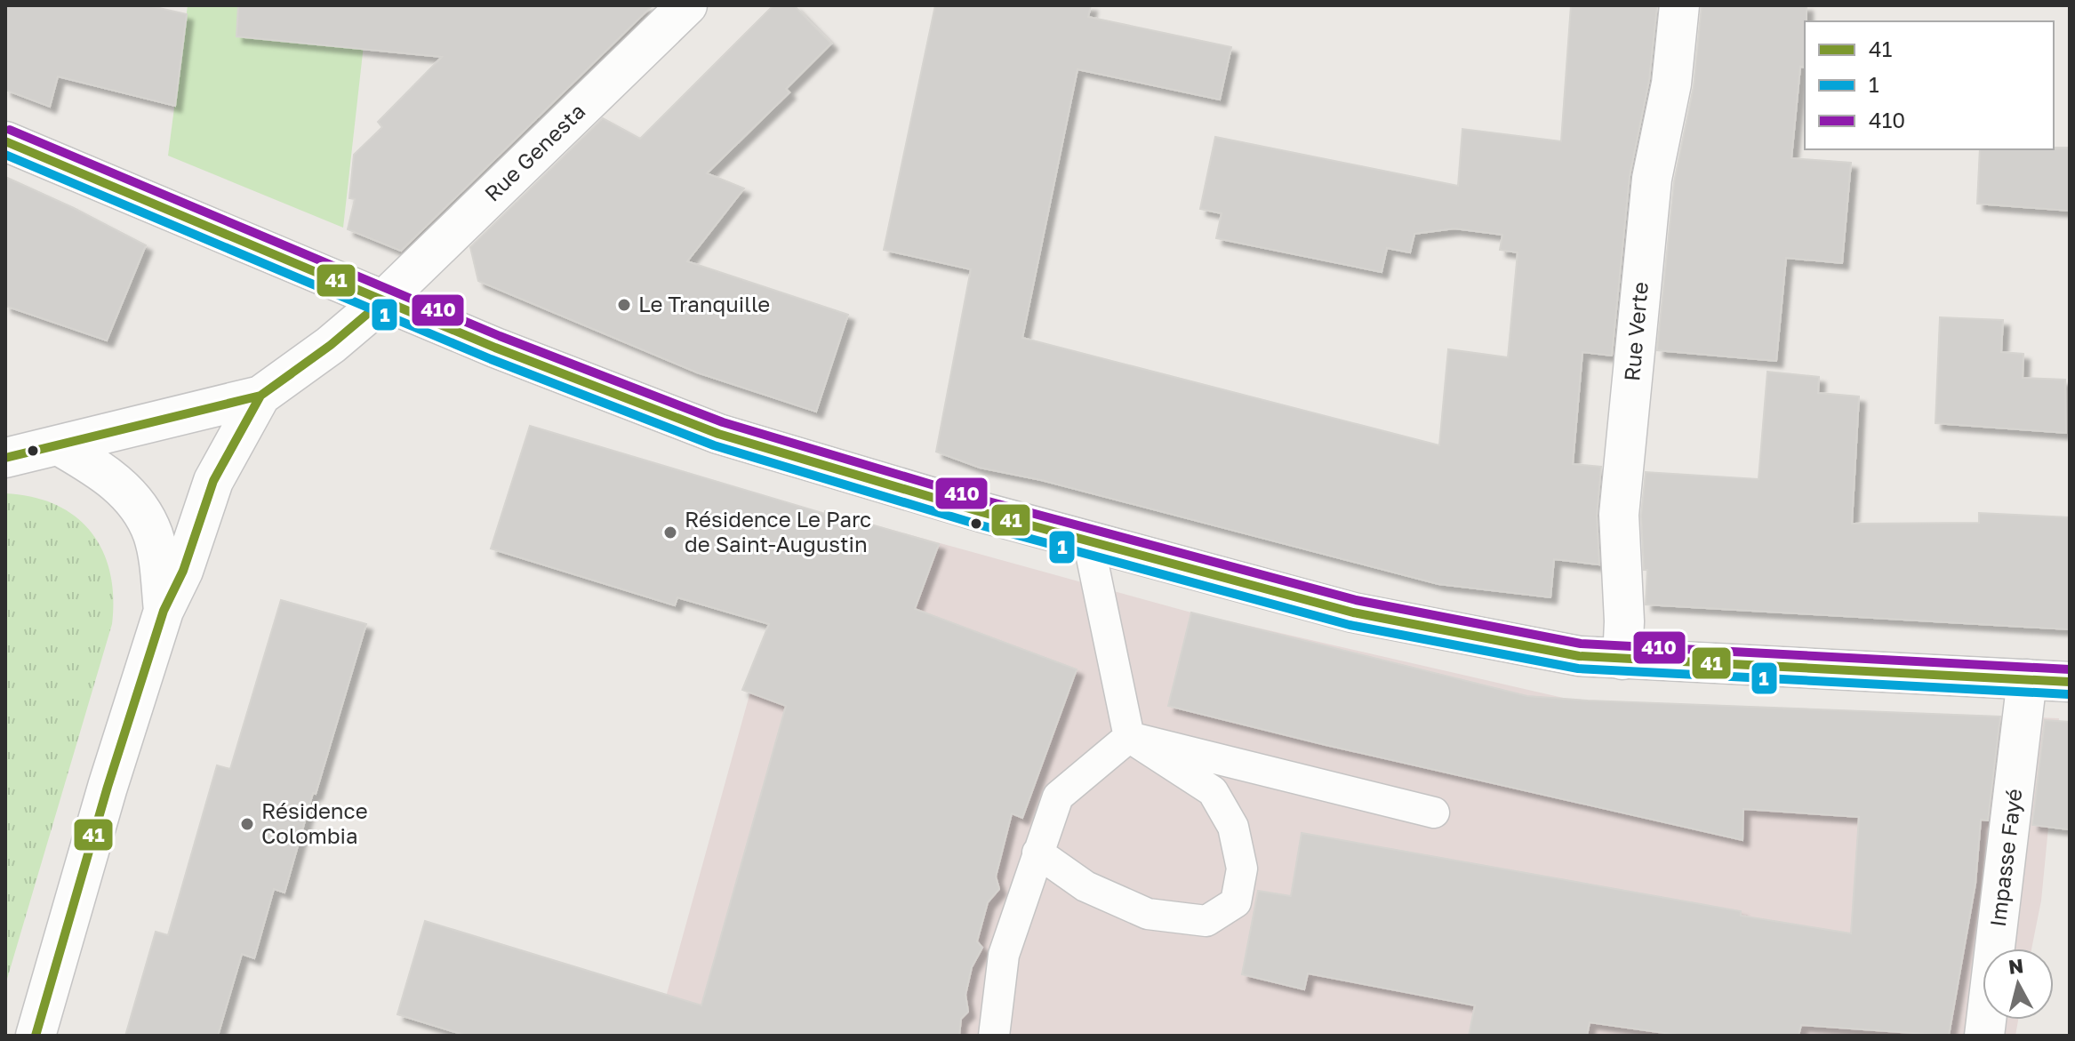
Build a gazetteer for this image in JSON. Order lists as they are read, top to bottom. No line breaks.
{"streets":{"street":["Rue Genesta","Rue Verte","Impasse Fayé"]},"places":["Le Tranquille","Résidence Le Parc de Saint-Augustin","Résidence Colombia"],"lines":["transit line 410","transit line 41","transit line 1"],"legend":["41","1","410"],"north":"top"}
